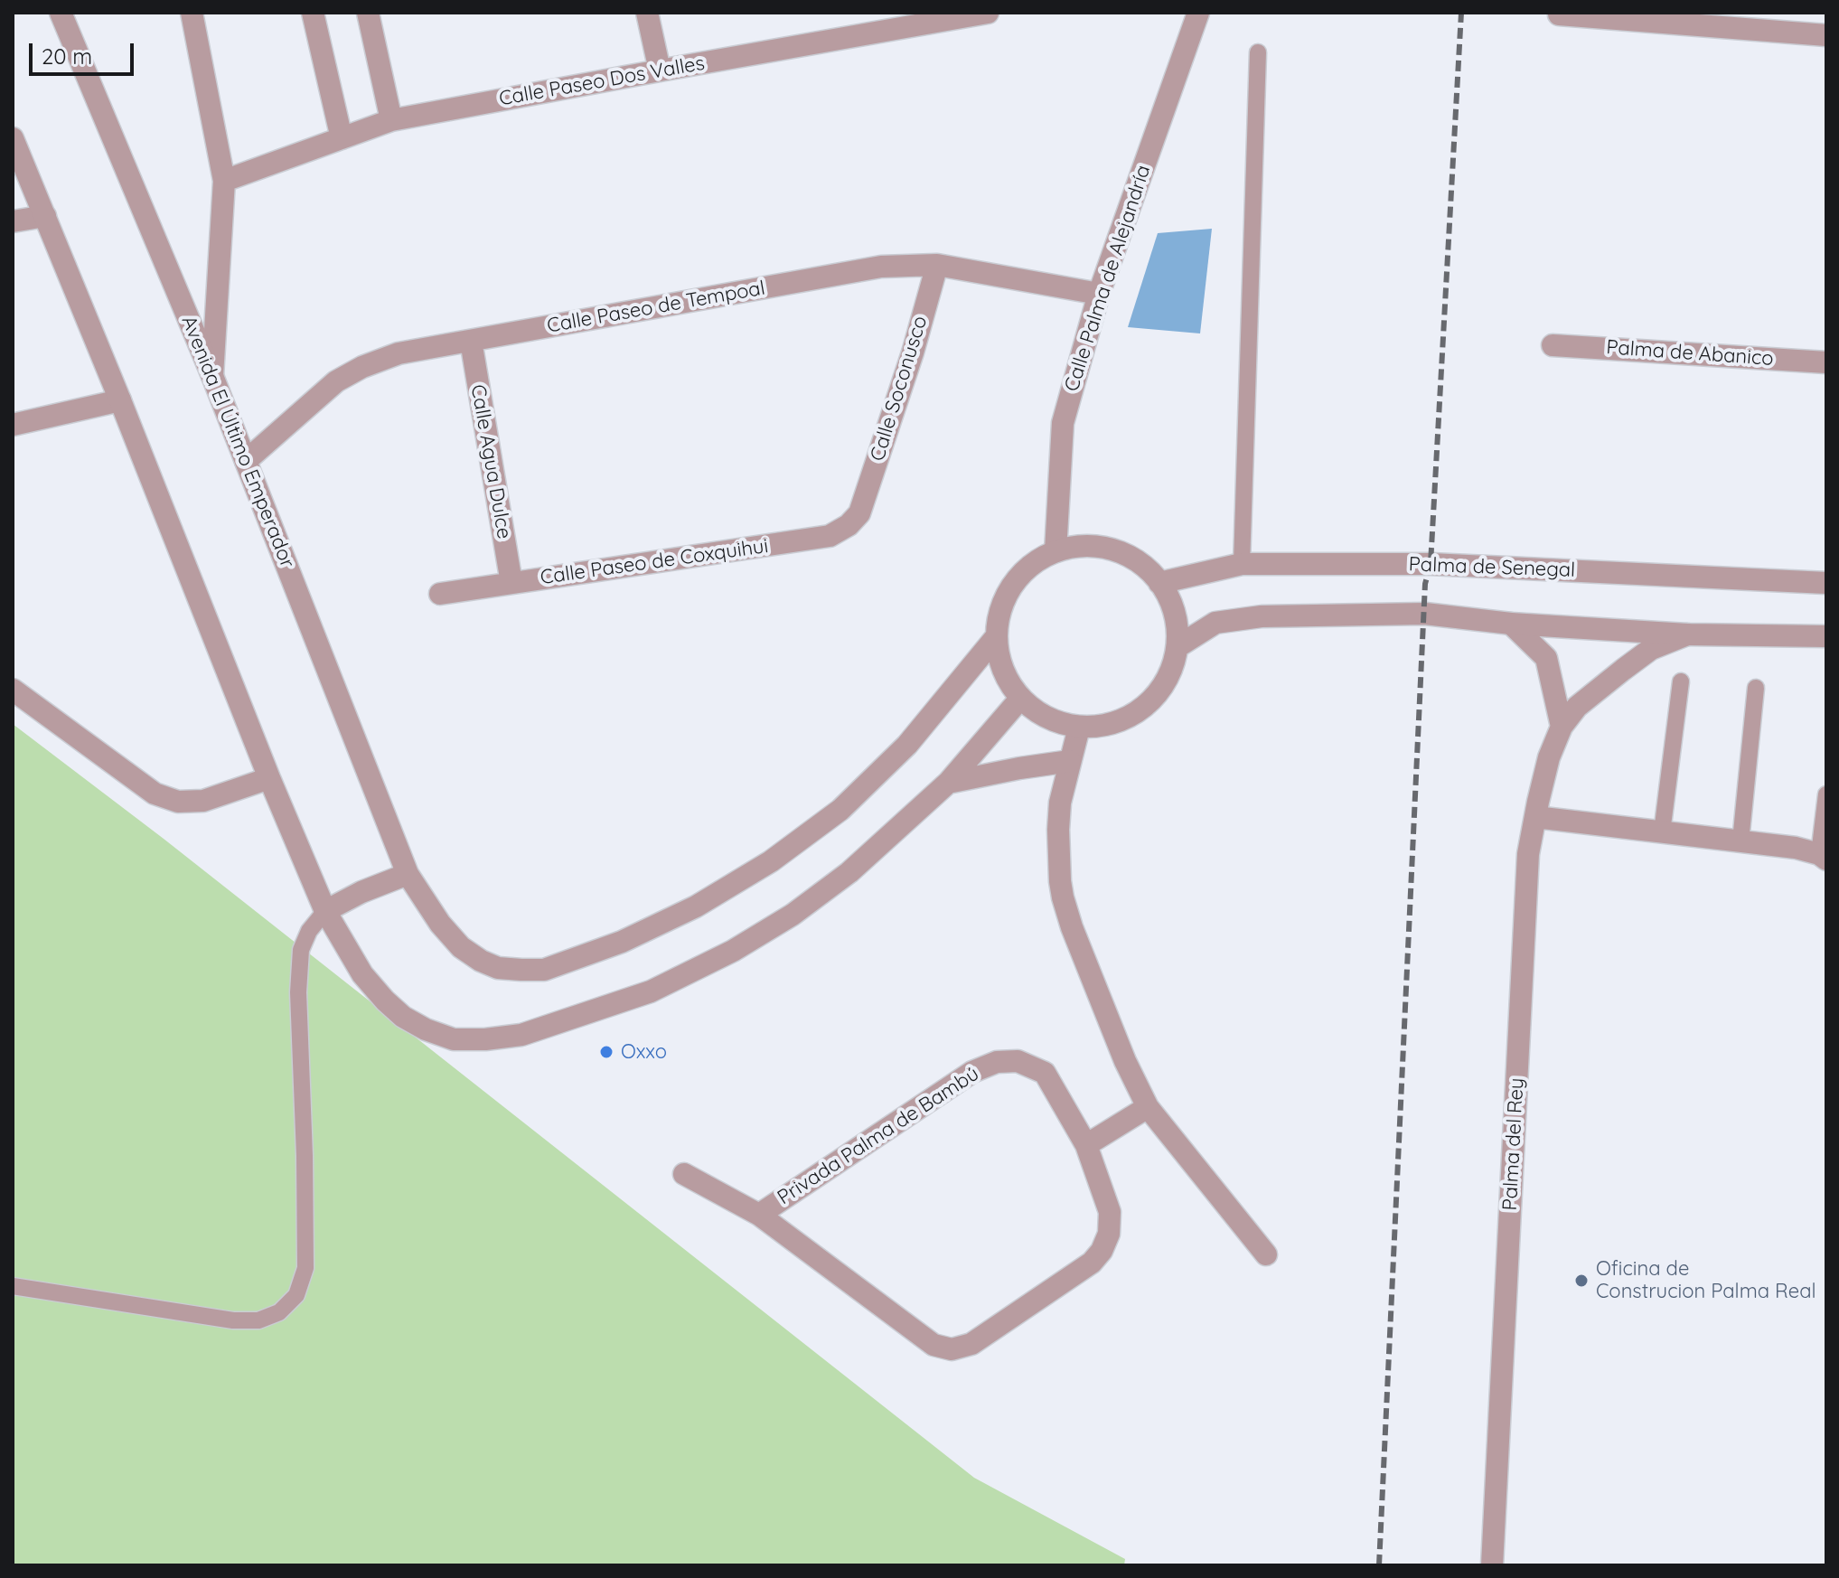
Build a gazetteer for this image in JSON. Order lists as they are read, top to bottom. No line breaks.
{"streets":{"street":["Calle Paseo Dos Valles","Calle Palma de Alejandría","Calle Paseo de Tempoal","Palma de Abanico","Calle Soconusco","Avenida El Último Emperador","Calle Agua Dulce","Calle Paseo de Coxquihui","Palma de Senegal","Privada Palma de Bambú","Palma del Rey"]},"crossings":[["Calle Palma de Alejandría","Calle Paseo de Tempoal"],["Calle Palma de Alejandría","Avenida El Último Emperador"],["Calle Palma de Alejandría","Palma de Senegal"],["Calle Paseo de Tempoal","Calle Soconusco"],["Calle Paseo de Tempoal","Avenida El Último Emperador"],["Calle Paseo de Tempoal","Calle Agua Dulce"],["Calle Soconusco","Calle Paseo de Coxquihui"],["Avenida El Último Emperador","Palma de Senegal"],["Calle Agua Dulce","Calle Paseo de Coxquihui"]],"places":["Oxxo","Oficina de Construcion Palma Real"],"scale_bar":"20 m"}
